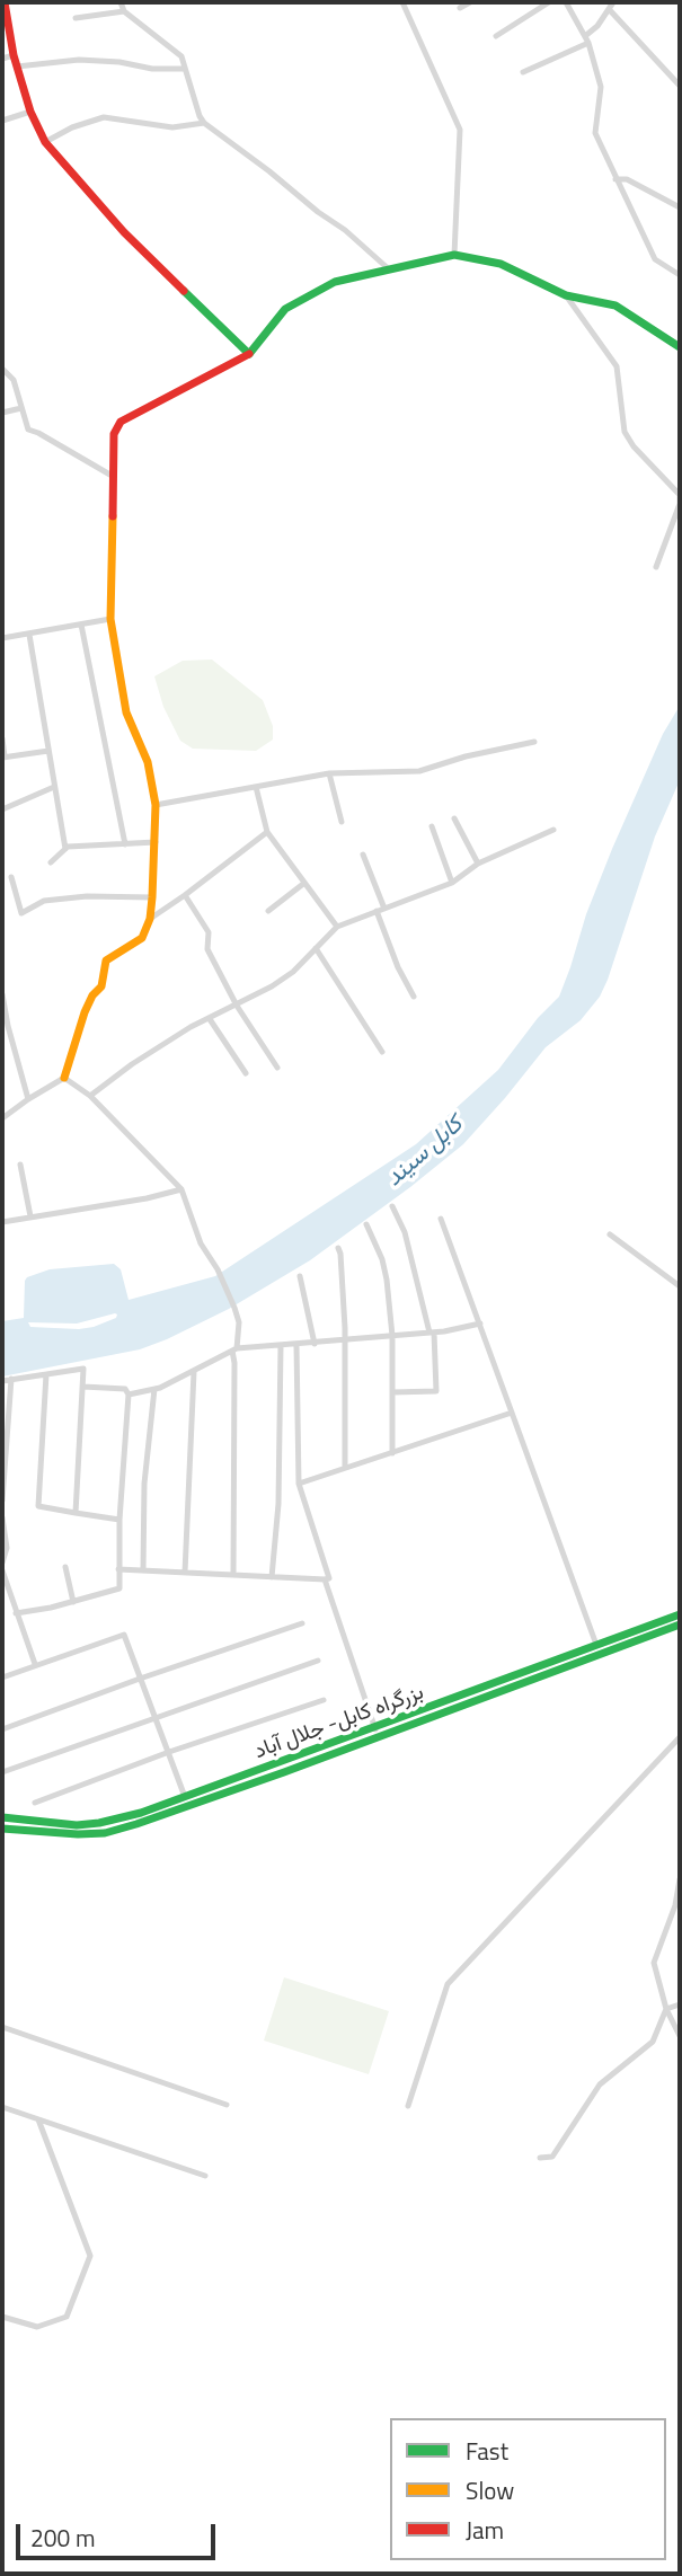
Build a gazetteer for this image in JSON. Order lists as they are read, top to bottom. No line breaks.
{"streets":{"main road":["بزرگراه کابل- جلال آباد"]},"water":["کابل سيند"],"legend":["Fast","Slow","Jam"],"scale_bar":"200 m"}
